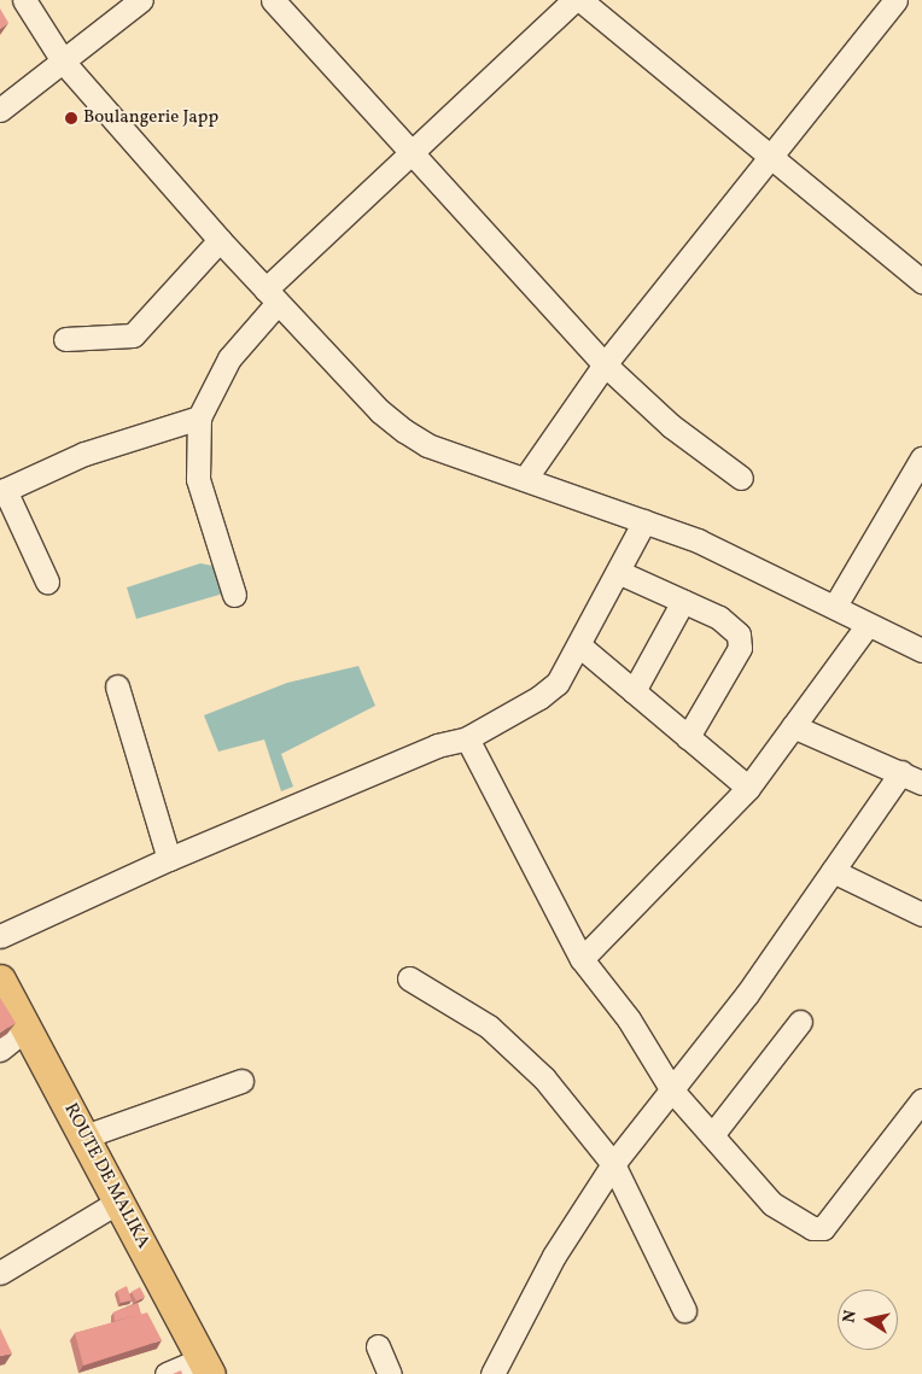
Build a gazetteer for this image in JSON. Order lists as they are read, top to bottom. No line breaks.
{"streets":{"main road":["ROUTE DE MALIKA"]},"places":["Boulangerie Japp"],"north":"left"}
